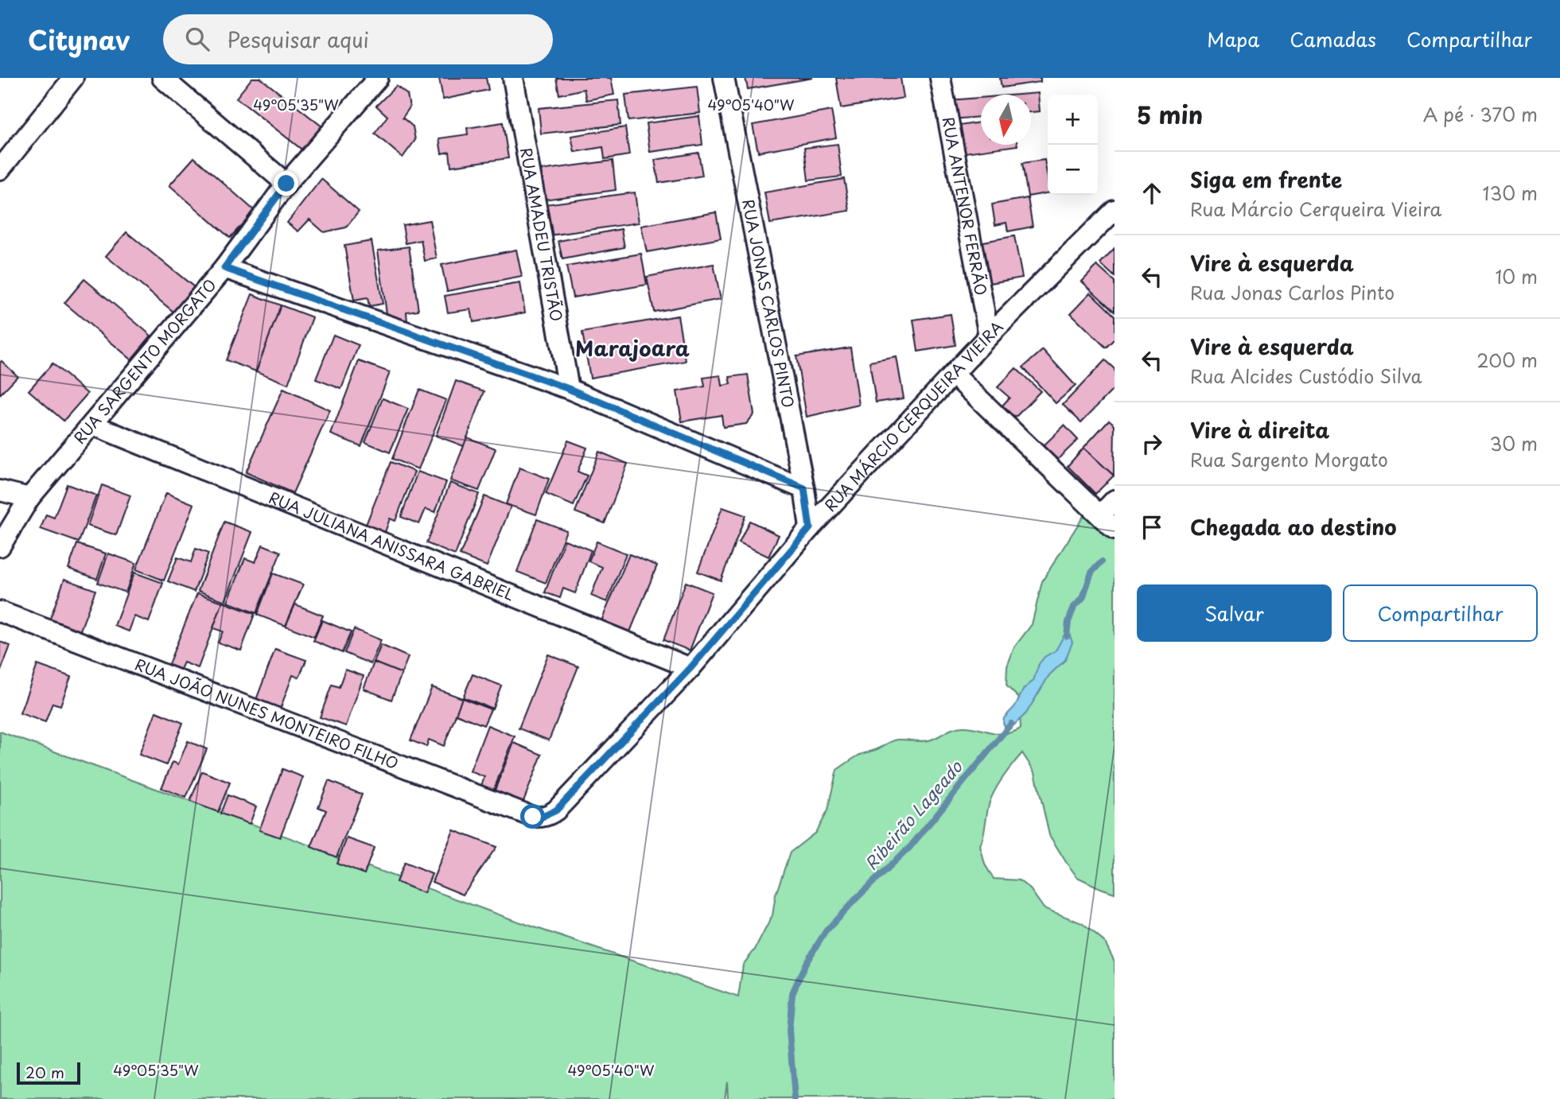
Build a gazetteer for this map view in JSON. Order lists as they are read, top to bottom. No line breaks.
{"streets":{"street":["RUA ANTENOR FERRÃO","RUA AMADEU TRISTÃO","RUA JONAS CARLOS PINTO","RUA SARGENTO MORGATO","RUA MÁRCIO CERQUEIRA VIEIRA","RUA JULIANA ANISSARA GABRIEL","RUA JOÃO NUNES MONTEIRO FILHO"]},"crossings":[["RUA ANTENOR FERRÃO","RUA MÁRCIO CERQUEIRA VIEIRA"],["RUA JONAS CARLOS PINTO","RUA MÁRCIO CERQUEIRA VIEIRA"],["RUA SARGENTO MORGATO","RUA JULIANA ANISSARA GABRIEL"],["RUA MÁRCIO CERQUEIRA VIEIRA","RUA JULIANA ANISSARA GABRIEL"],["RUA MÁRCIO CERQUEIRA VIEIRA","RUA JOÃO NUNES MONTEIRO FILHO"]],"districts":["Marajoara"],"water":["Ribeirão Lageado"],"scale_bar":"20 m","north":"bottom","page":{"header":"Citynav","search":"Pesquisar aqui","nav":["Mapa","Camadas","Compartilhar"],"heading":["5 min","A pé · 370 m"],"map_buttons":["+","−"],"list":[["Siga em frente","Rua Márcio Cerqueira Vieira","130 m"],["Vire à esquerda","Rua Jonas Carlos Pinto","10 m"],["Vire à esquerda","Rua Alcides Custódio Silva","200 m"],["Vire à direita","Rua Sargento Morgato","30 m"],"Chegada ao destino"],"buttons":["Salvar","Compartilhar"],"scale":"20 m"},"coordinates":["49°05'35\"W","49°05'40\"W"]}
